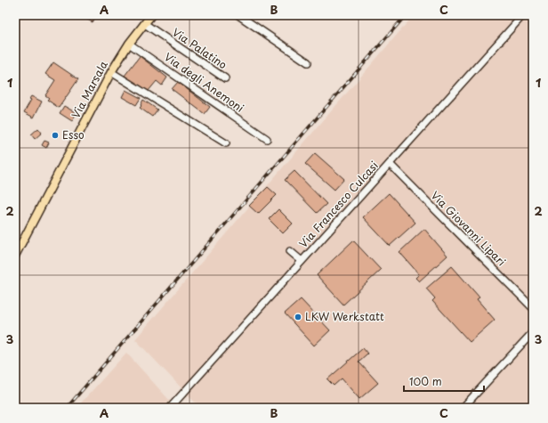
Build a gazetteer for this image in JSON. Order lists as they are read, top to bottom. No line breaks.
{"streets":{"main road":["Via Marsala"],"street":["Via Palatino","Via degli Anemoni","Via Francesco Culcasi","Via Giovanni Lipari"]},"crossings":[["Via Palatino","Via Marsala"],["Via degli Anemoni","Via Marsala"],["Via Francesco Culcasi","Via Giovanni Lipari"]],"places":["Esso","LKW Werkstatt"],"scale_bar":"100 m","grid":{"columns":["A","B","C"],"rows":["1","2","3"]}}
